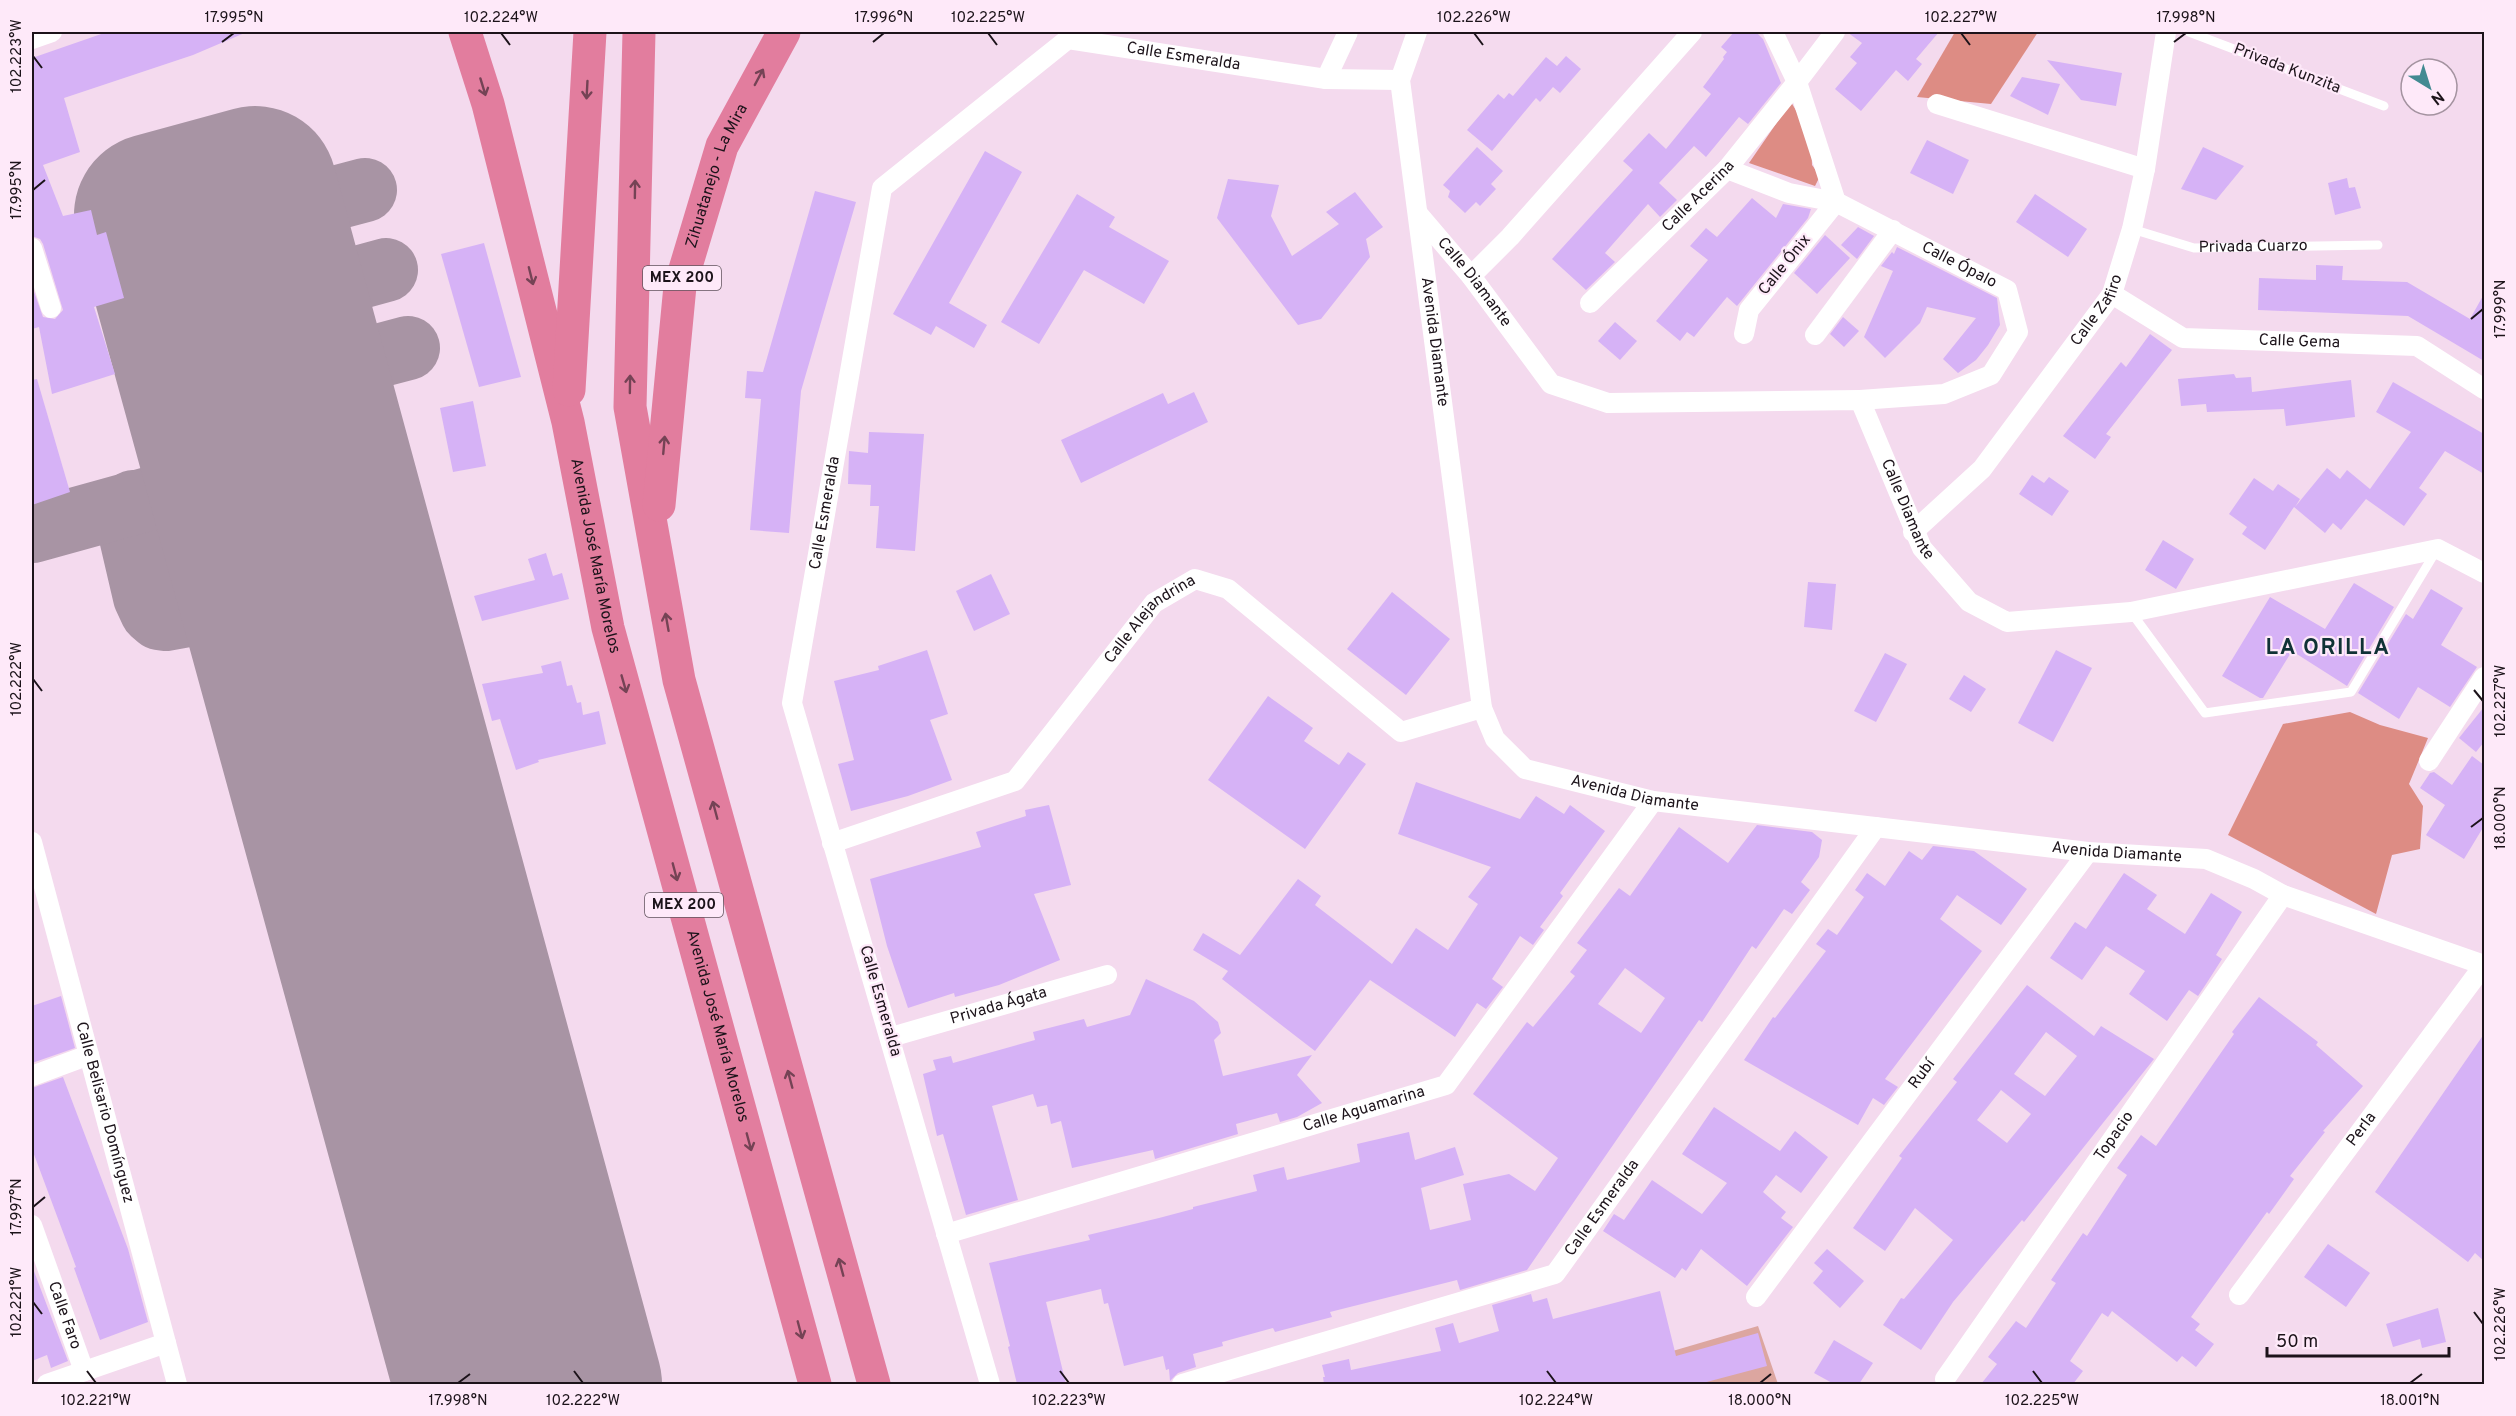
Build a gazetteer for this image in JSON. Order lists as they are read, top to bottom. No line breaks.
{"streets":{"highway":["Zihuatanejo - La Mira","MEX 200","Avenida José María Morelos"],"street":["Calle Esmeralda","Calle Acerina","Calle Ónix","Calle Ópalo","Calle Diamante","Calle Zafiro","Avenida Diamante","Calle Gema","Calle Alejandrina","Privada Ágata","Rubí","Calle Aguamarina","Calle Belisario Domínguez","Perla","Topacio","Calle Faro"],"lane":["Privada Kunzita","Privada Cuarzo"]},"crossings":[["Calle Esmeralda","Avenida Diamante"],["Calle Esmeralda","Calle Alejandrina"],["Calle Esmeralda","Privada Ágata"],["Calle Esmeralda","Calle Aguamarina"],["Zihuatanejo - La Mira","MEX 200"],["Calle Acerina","Calle Ópalo"],["Privada Cuarzo","Calle Zafiro"],["Calle Ónix","Calle Ópalo"],["Calle Ópalo","Calle Diamante"],["MEX 200","Avenida José María Morelos"],["Calle Diamante","Calle Zafiro"],["Calle Diamante","Avenida Diamante"],["Calle Zafiro","Calle Gema"],["Avenida Diamante","Calle Alejandrina"],["Avenida Diamante","Rubí"],["Avenida Diamante","Calle Aguamarina"],["Avenida Diamante","Perla"],["Avenida Diamante","Topacio"]],"districts":["LA ORILLA"],"scale_bar":"50 m","north":"bottom right","coordinates":["17.995°N","102.224°W","17.996°N","102.225°W","102.226°W","102.227°W","17.998°N","102.223°W","17.999°N","102.222°W","18.000°N","17.997°N","102.221°W","18.001°N"]}
